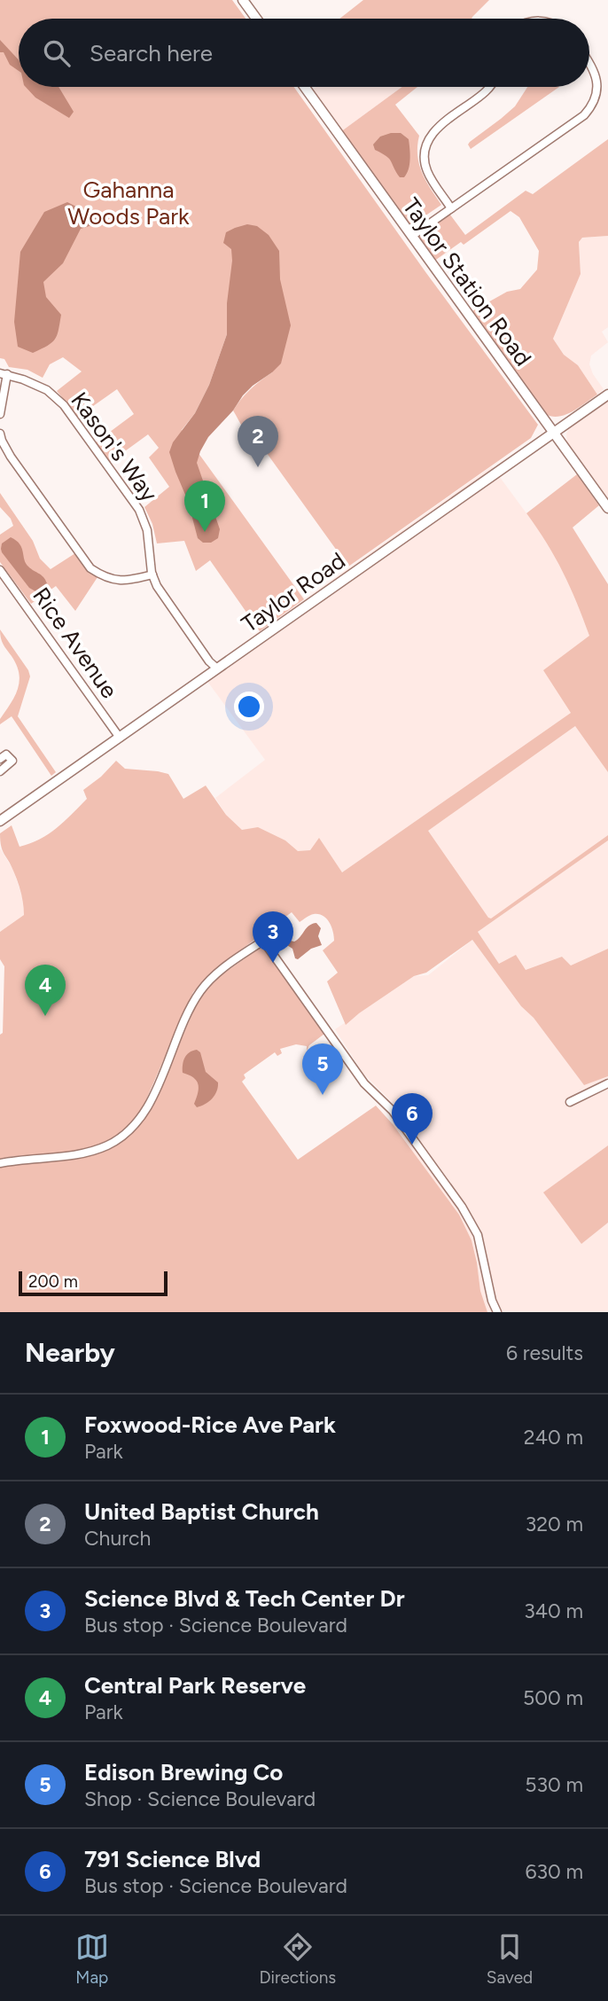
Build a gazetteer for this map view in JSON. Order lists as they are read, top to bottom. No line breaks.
{"streets":{"main road":["Taylor Station Road","Taylor Road"],"street":["Kason's Way","Rice Avenue"]},"crossings":[["Taylor Station Road","Taylor Road"],["Kason's Way","Taylor Road"],["Taylor Road","Rice Avenue"]],"parks":["Gahanna Woods Park"],"scale_bar":"200 m","page":{"search":"Search here","pins":["2","1","3","4","5","6"],"scale":"200 m","heading":["Nearby","6 results"],"list":[{"mark":"1","name":"Foxwood-Rice Ave Park","note":"Park","value":"240 m"},{"mark":"2","name":"United Baptist Church","note":"Church","value":"320 m"},{"mark":"3","name":"Science Blvd & Tech Center Dr","note":"Bus stop · Science Boulevard","value":"340 m"},{"mark":"4","name":"Central Park Reserve","note":"Park","value":"500 m"},{"mark":"5","name":"Edison Brewing Co","note":"Shop · Science Boulevard","value":"530 m"},{"mark":"6","name":"791 Science Blvd","note":"Bus stop · Science Boulevard","value":"630 m"}],"nav":["Map","Directions","Saved"]}}
